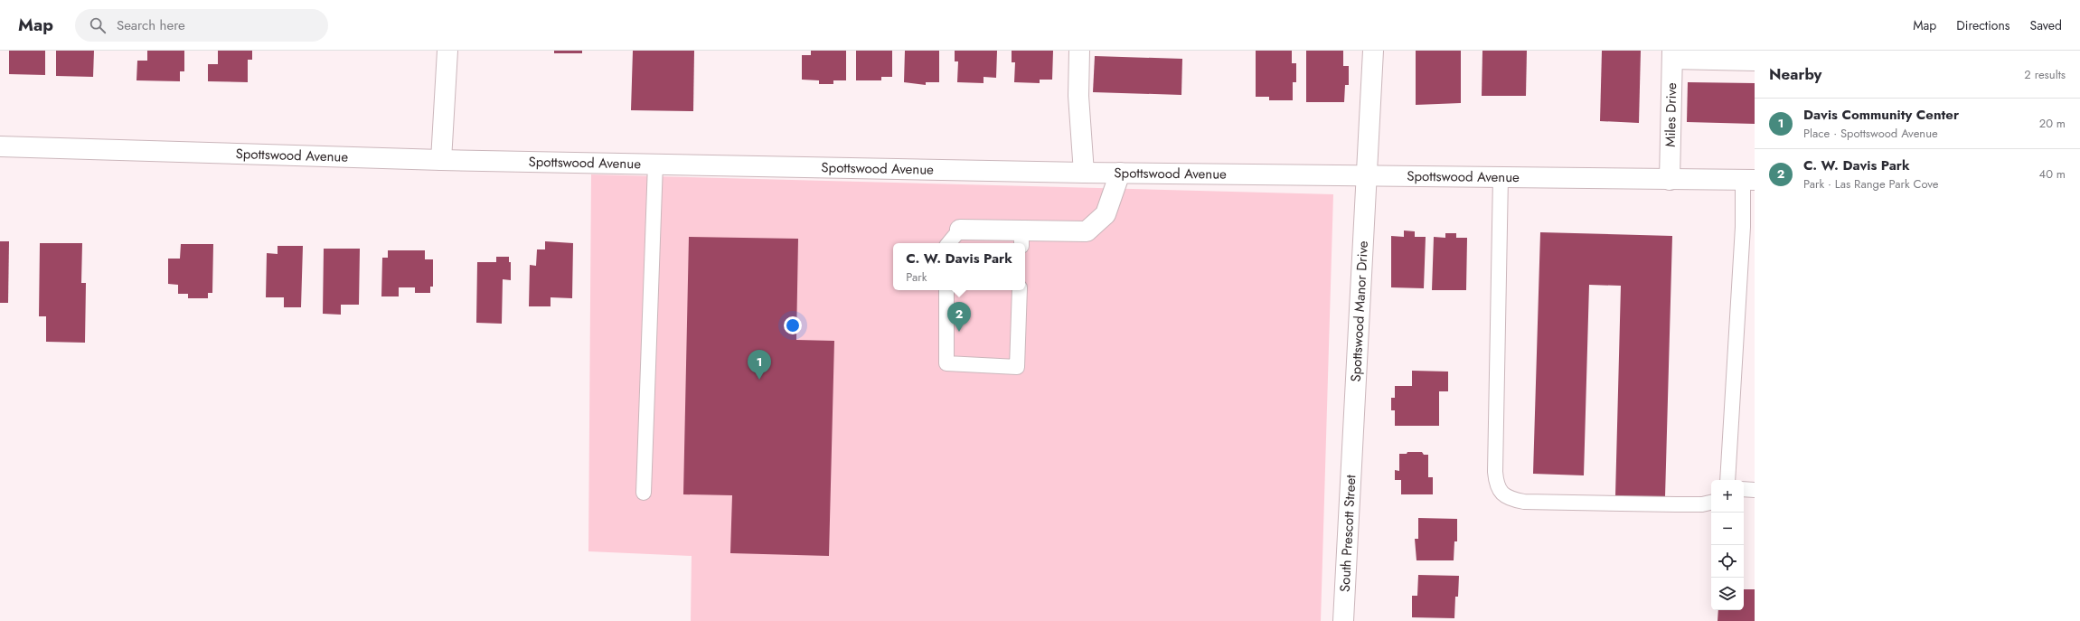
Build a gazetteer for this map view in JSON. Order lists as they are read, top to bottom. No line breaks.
{"streets":{"street":["Miles Drive","Spottswood Avenue","Spottswood Manor Drive","South Prescott Street"]},"crossings":[["Miles Drive","Spottswood Avenue"],["Spottswood Avenue","Spottswood Manor Drive"],["Spottswood Manor Drive","South Prescott Street"]],"page":{"header":"Map","search":"Search here","nav":["Map","Directions","Saved"],"heading":["Nearby","2 results"],"list":[{"mark":"1","name":"Davis Community Center","note":"Place · Spottswood Avenue","value":"20 m"},{"mark":"2","name":"C. W. Davis Park","note":"Park · Las Range Park Cove","value":"40 m"}],"popup":["C. W. Davis Park","Park"],"pins":["2","1"],"map_buttons":["+","−"]}}
